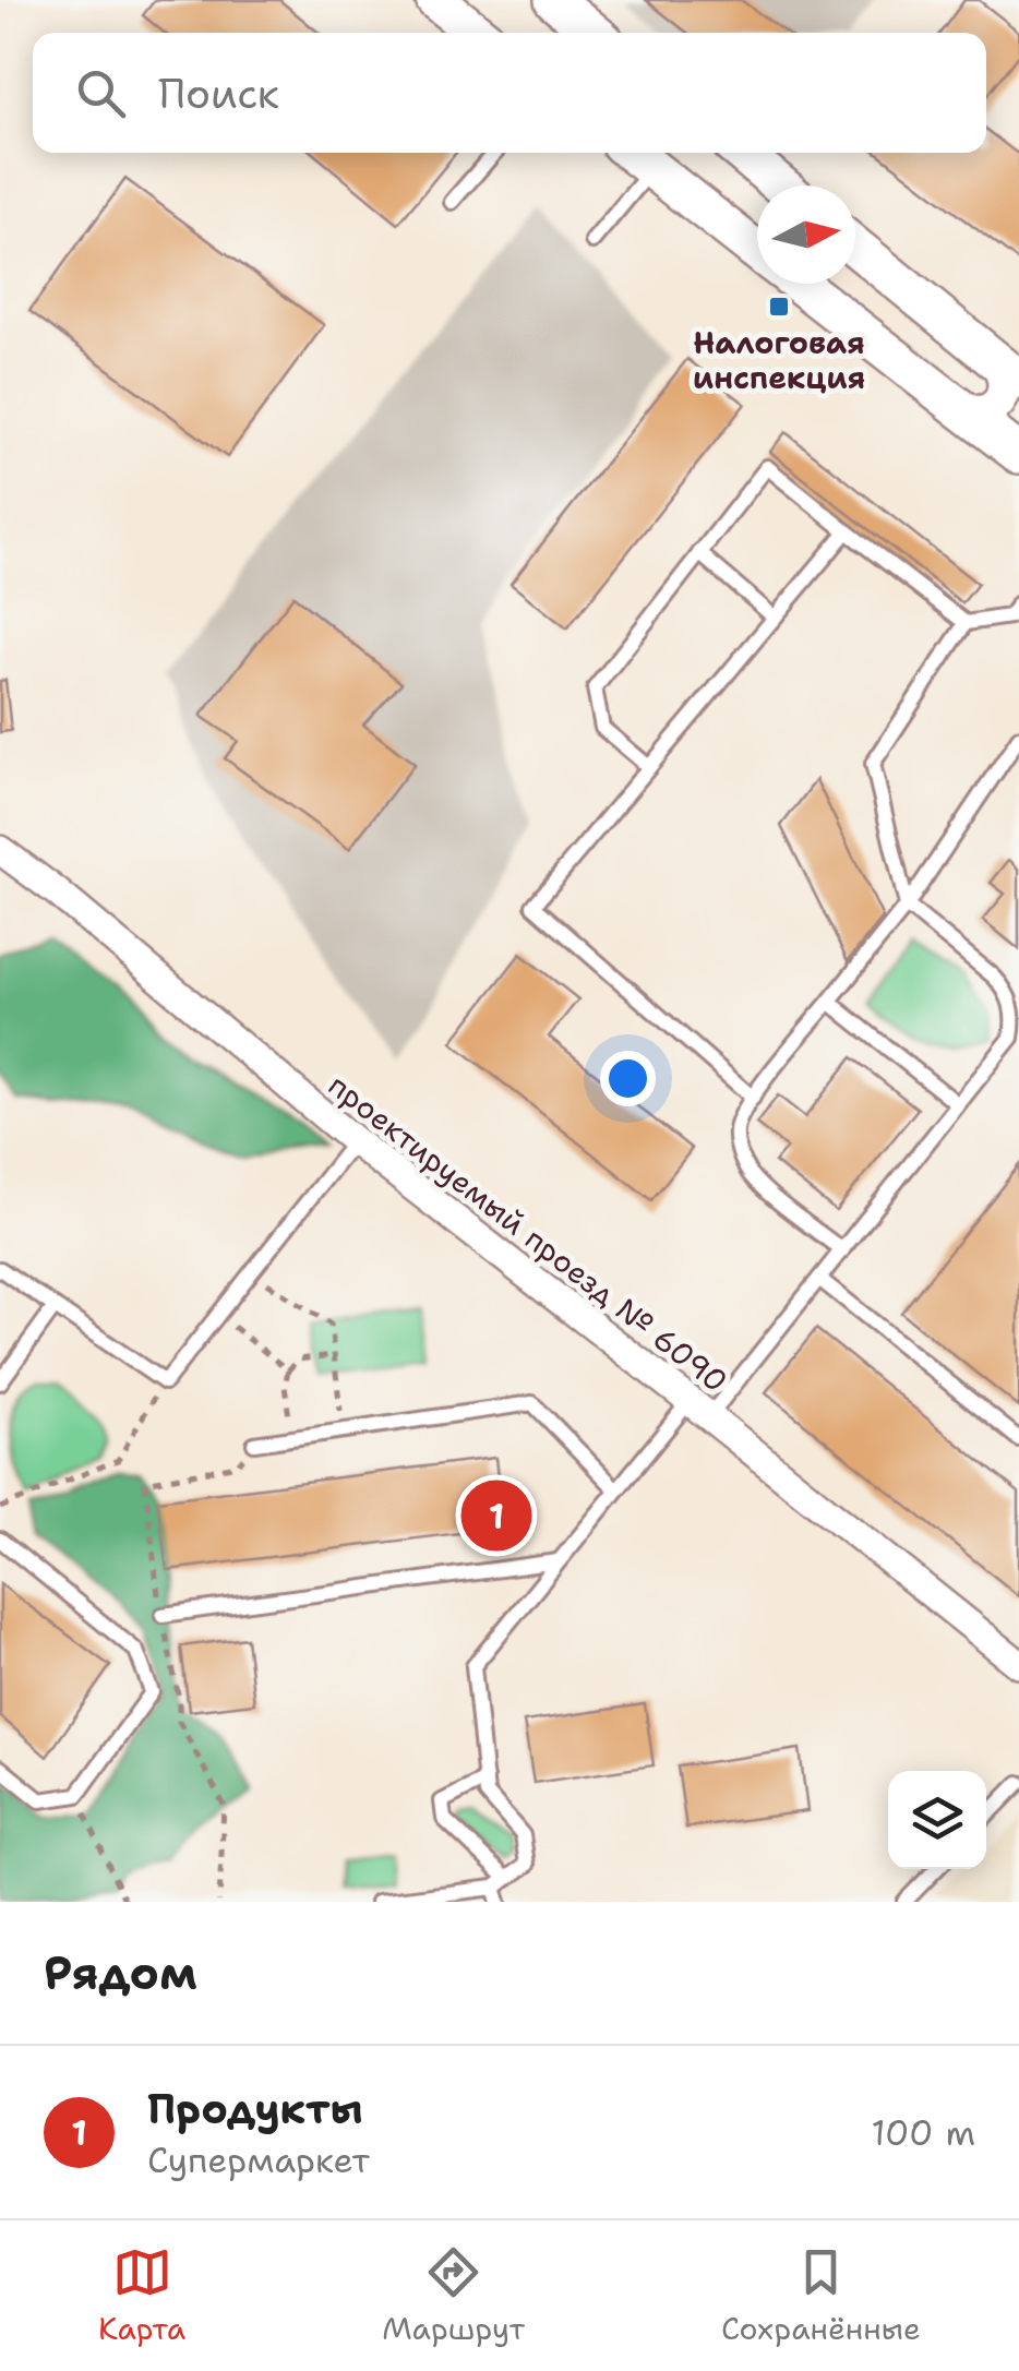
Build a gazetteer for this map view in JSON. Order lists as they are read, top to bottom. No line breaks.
{"streets":{"street":["проектируемый проезд № 6090"]},"places":{"transit":["Налоговая инспекция"]},"north":"right","page":{"search":"Поиск","pins":"1","heading":"Рядом","list":[{"mark":"1","name":"Продукты","note":"Супермаркет","value":"100 m"}],"nav":["Карта","Маршрут","Сохранённые"]}}
